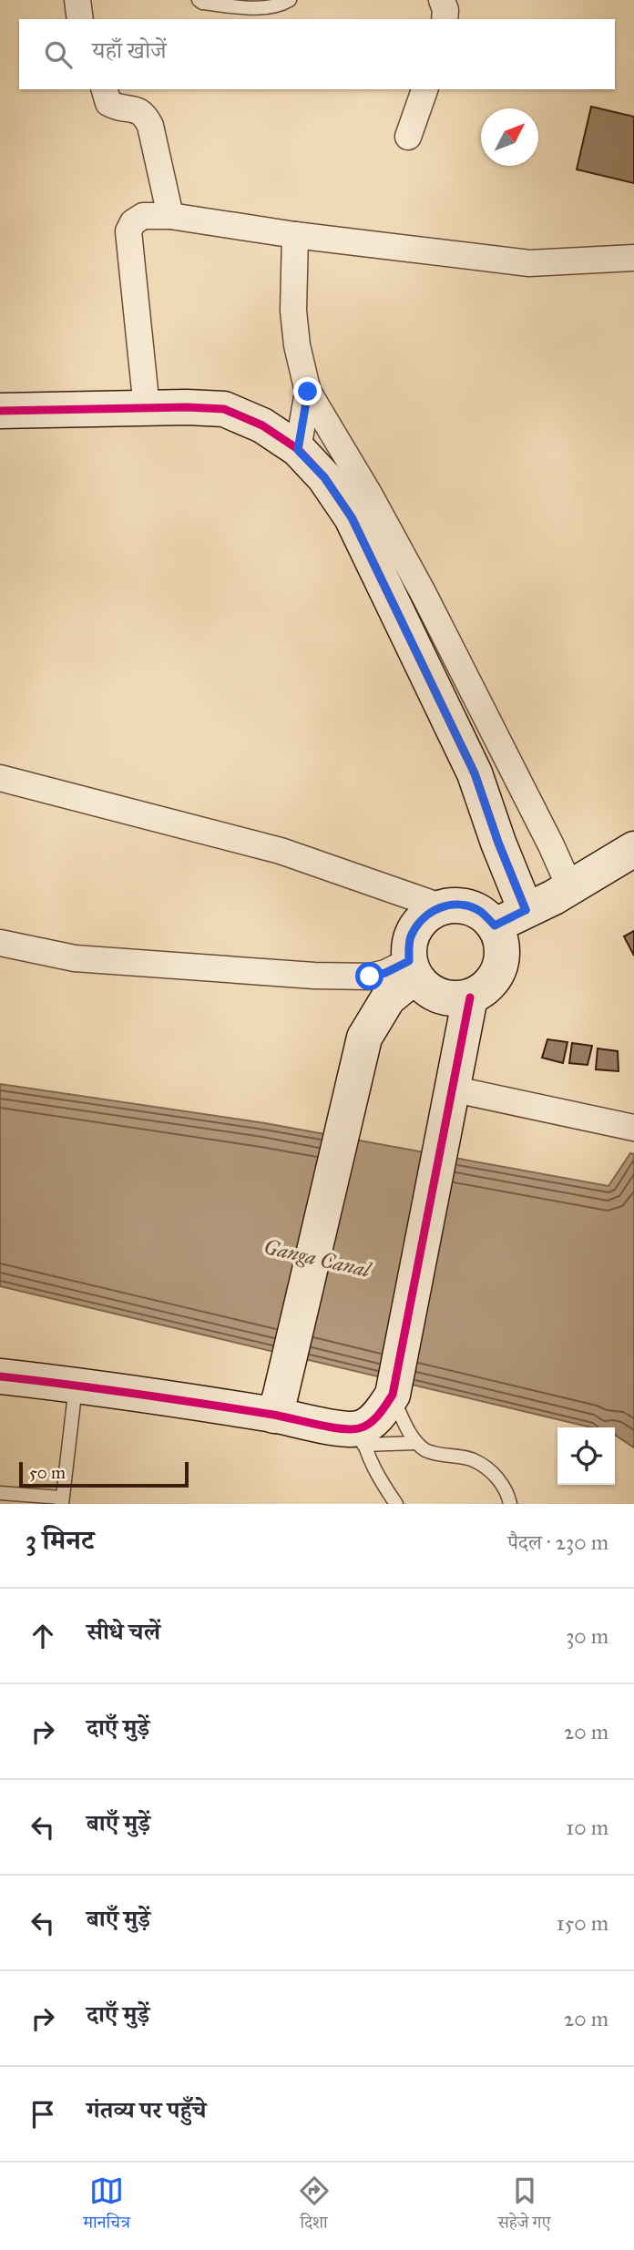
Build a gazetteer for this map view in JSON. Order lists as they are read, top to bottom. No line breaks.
{"water":["Ganga Canal"],"scale_bar":"50 m","north":"top right","page":{"search":"यहाँ खोजें","scale":"50 m","heading":["3 मिनट","पैदल · 230 m"],"list":[["सीधे चलें","30 m"],["दाएँ मुड़ें","20 m"],["बाएँ मुड़ें","10 m"],["बाएँ मुड़ें","150 m"],["दाएँ मुड़ें","20 m"],"गंतव्य पर पहुँचे"],"nav":["मानचित्र","दिशा","सहेजे गए"]}}
